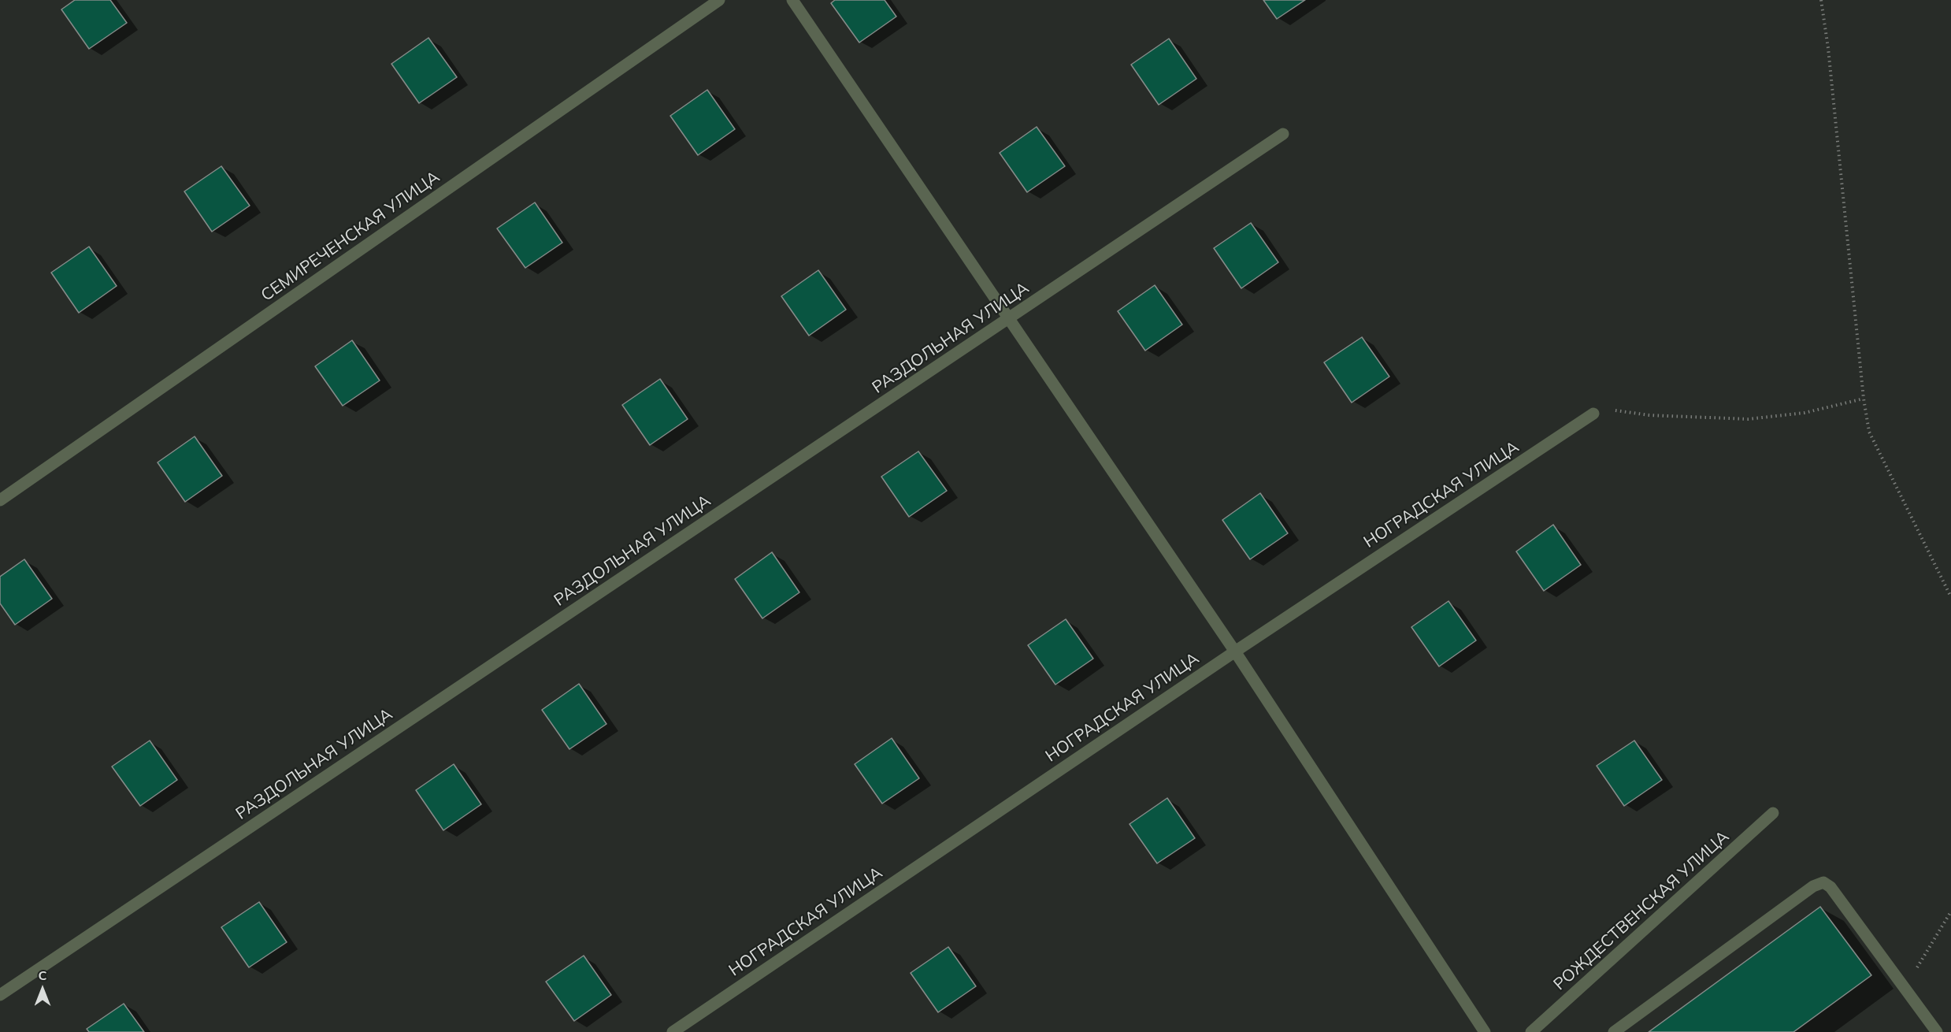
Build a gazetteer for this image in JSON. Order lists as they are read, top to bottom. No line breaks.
{"streets":{"street":["СЕМИРЕЧЕНСКАЯ УЛИЦА","РАЗДОЛЬНАЯ УЛИЦА","НОГРАДСКАЯ УЛИЦА","РОЖДЕСТВЕНСКАЯ УЛИЦА"]},"north":"top"}
